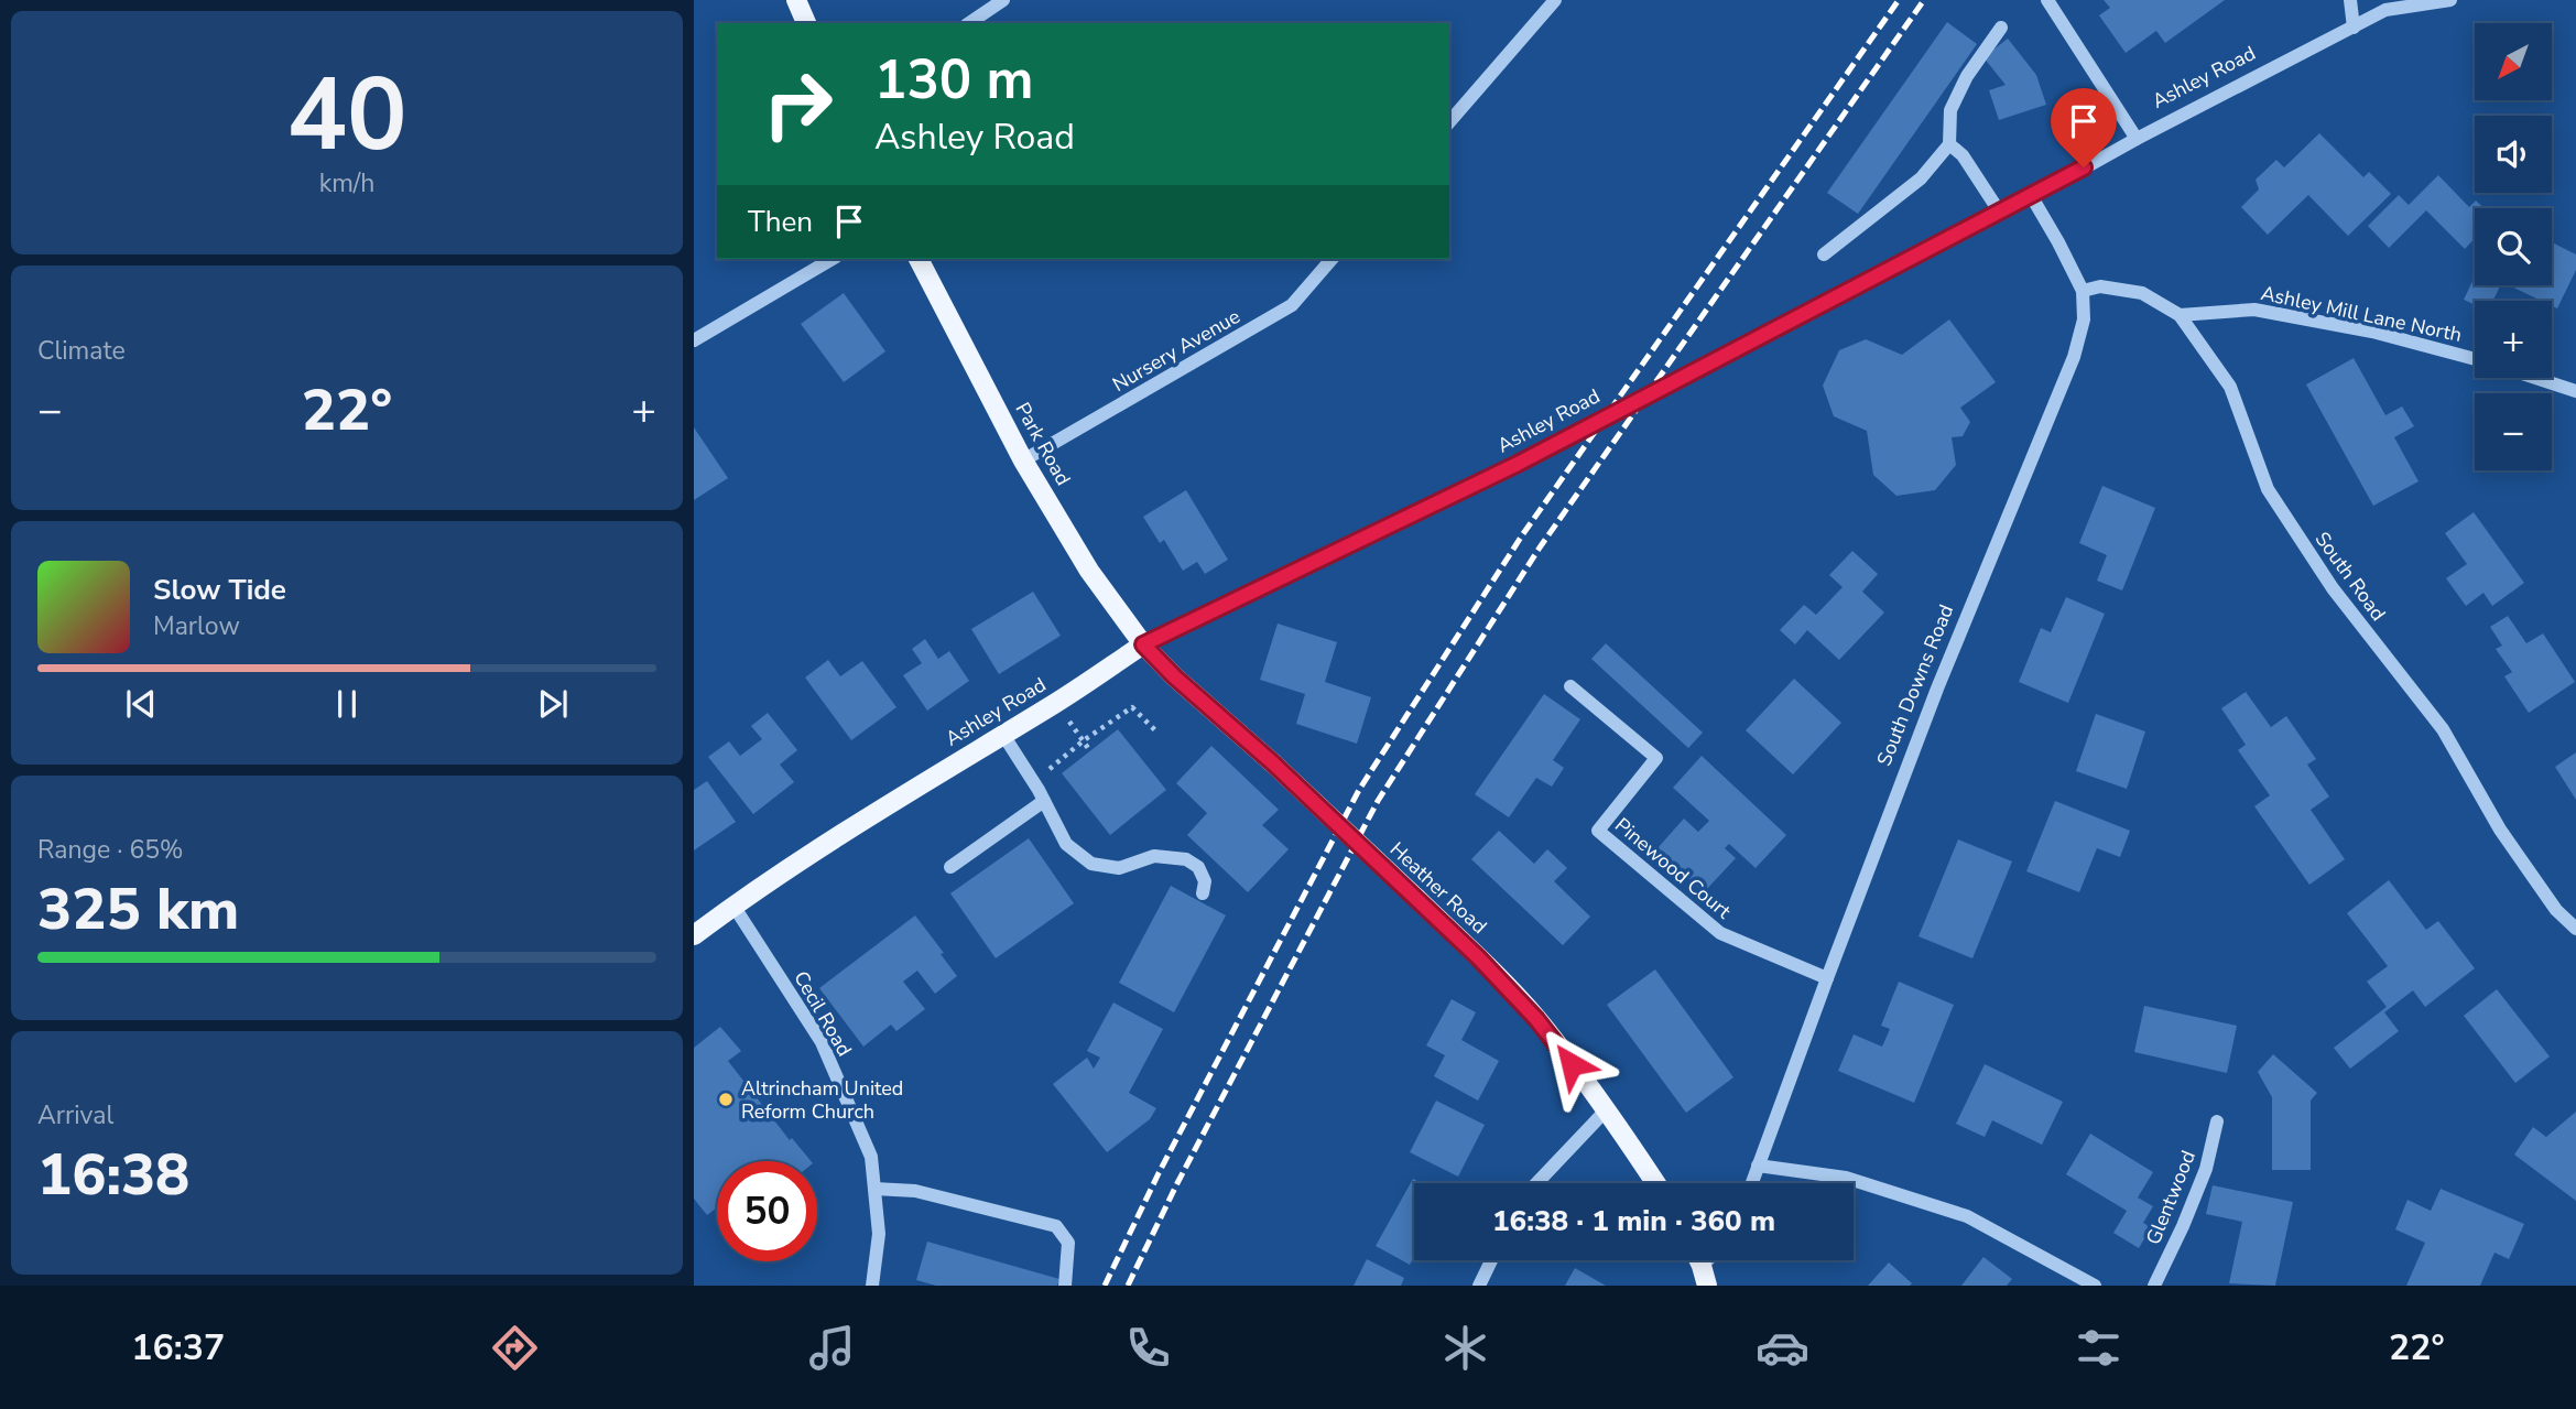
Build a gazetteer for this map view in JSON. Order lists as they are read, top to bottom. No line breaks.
{"streets":{"main road":["Ashley Road","Park Road","Heather Road"],"street":["Ashley Mill Lane North","Nursery Avenue","South Road","South Downs Road","Pinewood Court","Cecil Road","Glentwood"]},"crossings":[["Ashley Road","Park Road"],["Ashley Road","South Downs Road"],["Ashley Road","Heather Road"],["Ashley Road","Cecil Road"],["Ashley Mill Lane North","South Road"],["Nursery Avenue","Park Road"],["Park Road","Heather Road"],["South Road","South Downs Road"],["South Downs Road","Pinewood Court"]],"places":["Altrincham United Reform Church"],"north":"bottom left","page":{"tile":[["40","km/h"],"Climate",["Range · 65%","325 km"],["Arrival","16:38"]],"map_buttons":["+","−"],"turn":["130 m","Ashley Road"],"then":"Then","heat":["−","22°","+"],"song":["Slow Tide","Marlow"],"limit":"50","trip":"16:38 · 1 min · 360 m","tabs":["16:37","22°"]}}
